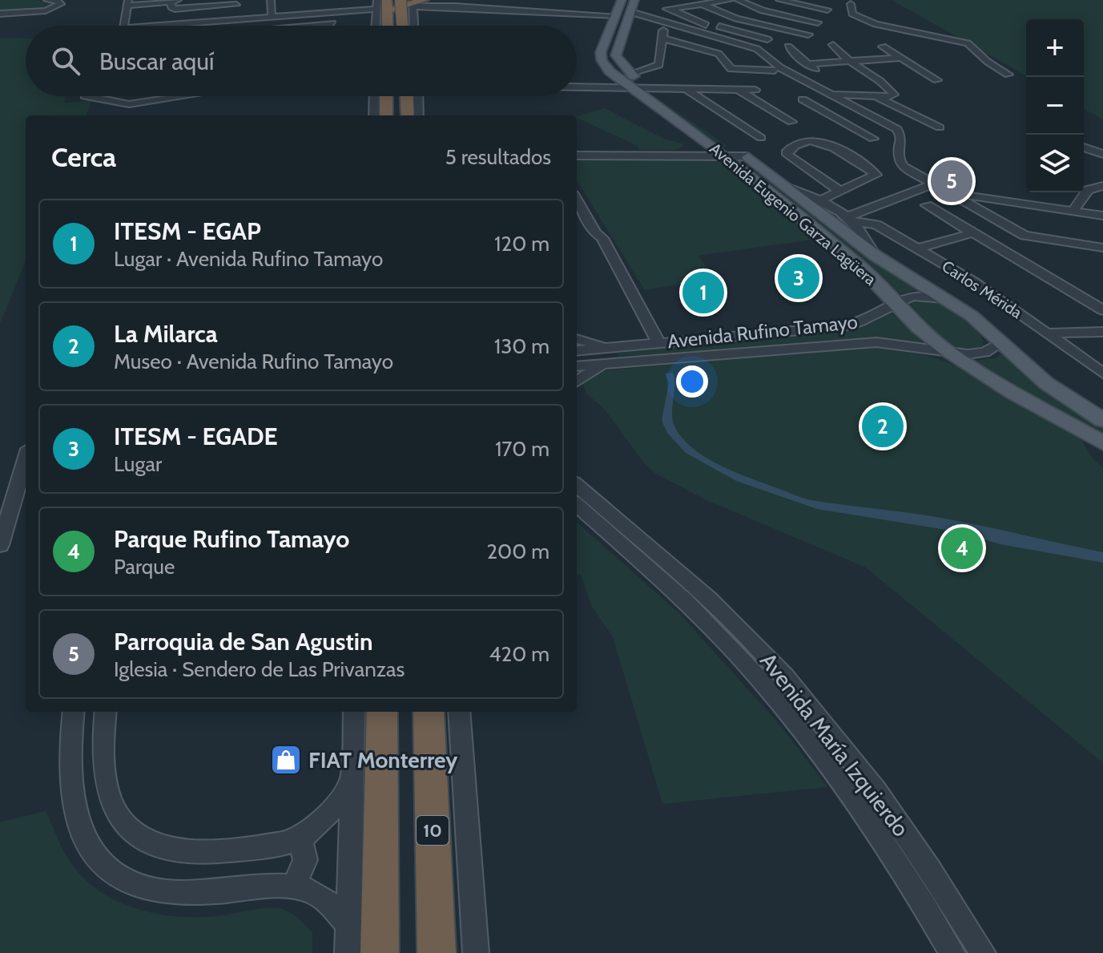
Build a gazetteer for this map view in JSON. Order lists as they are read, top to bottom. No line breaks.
{"streets":{"highway":["10"],"main road":["Avenida Eugenio Garza Lagüera"],"street":["Carlos Mérida","Avenida Rufino Tamayo","Avenida María Izquierdo"]},"crossings":[["Avenida Eugenio Garza Lagüera","Avenida Rufino Tamayo"]],"places":{"shop":["FIAT Monterrey"]},"page":{"map_buttons":["+","−"],"search":"Buscar aquí","heading":["Cerca","5 resultados"],"pins":["5","3","1","2","4"],"list":[{"mark":"1","name":"ITESM - EGAP","note":"Lugar · Avenida Rufino Tamayo","value":"120 m"},{"mark":"2","name":"La Milarca","note":"Museo · Avenida Rufino Tamayo","value":"130 m"},{"mark":"3","name":"ITESM - EGADE","note":"Lugar","value":"170 m"},{"mark":"4","name":"Parque Rufino Tamayo","note":"Parque","value":"200 m"},{"mark":"5","name":"Parroquia de San Agustin","note":"Iglesia · Sendero de Las Privanzas","value":"420 m"}]}}
